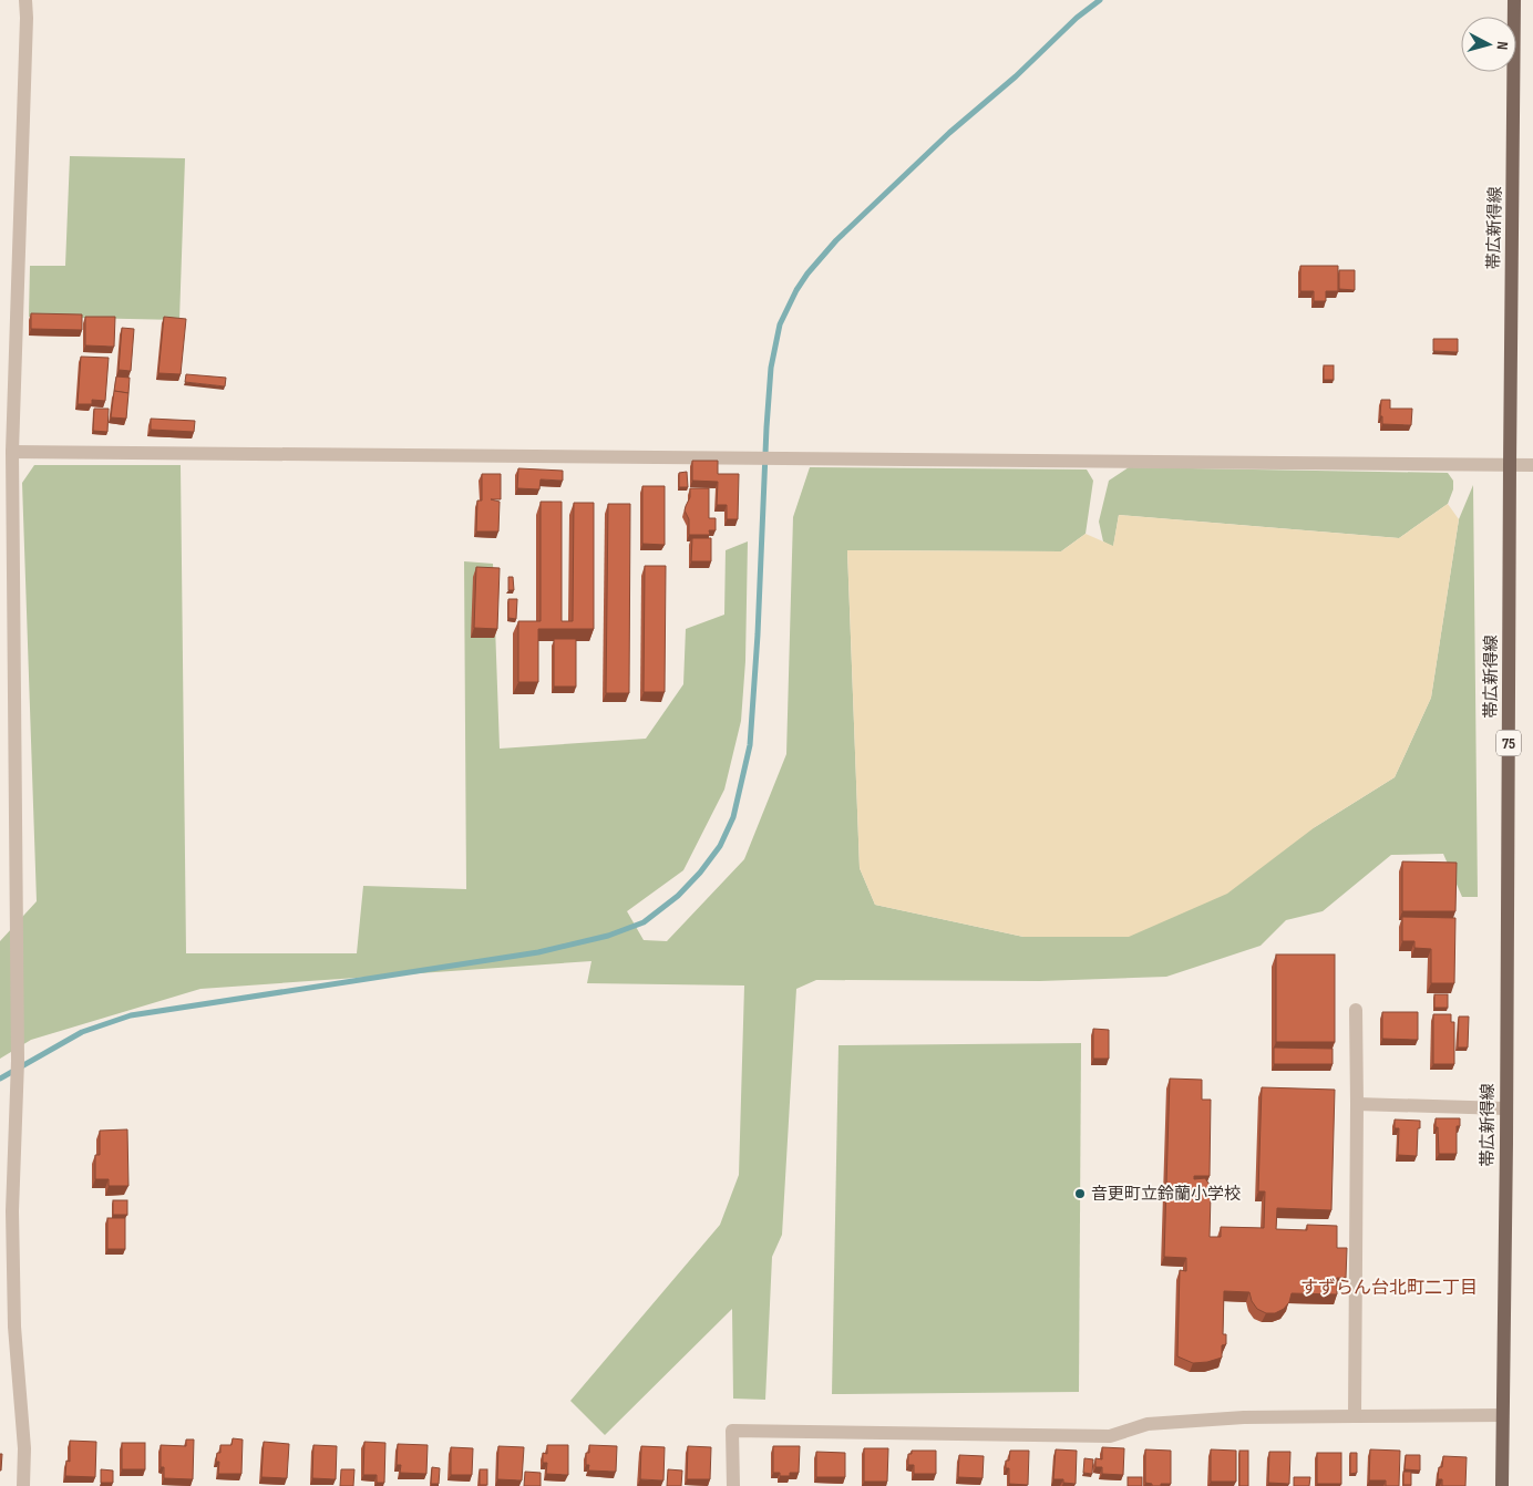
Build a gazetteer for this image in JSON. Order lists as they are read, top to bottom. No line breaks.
{"streets":{"main road":["帯広新得線","75"]},"districts":["すずらん台北町二丁目"],"places":["音更町立鈴蘭小学校"],"north":"right"}
